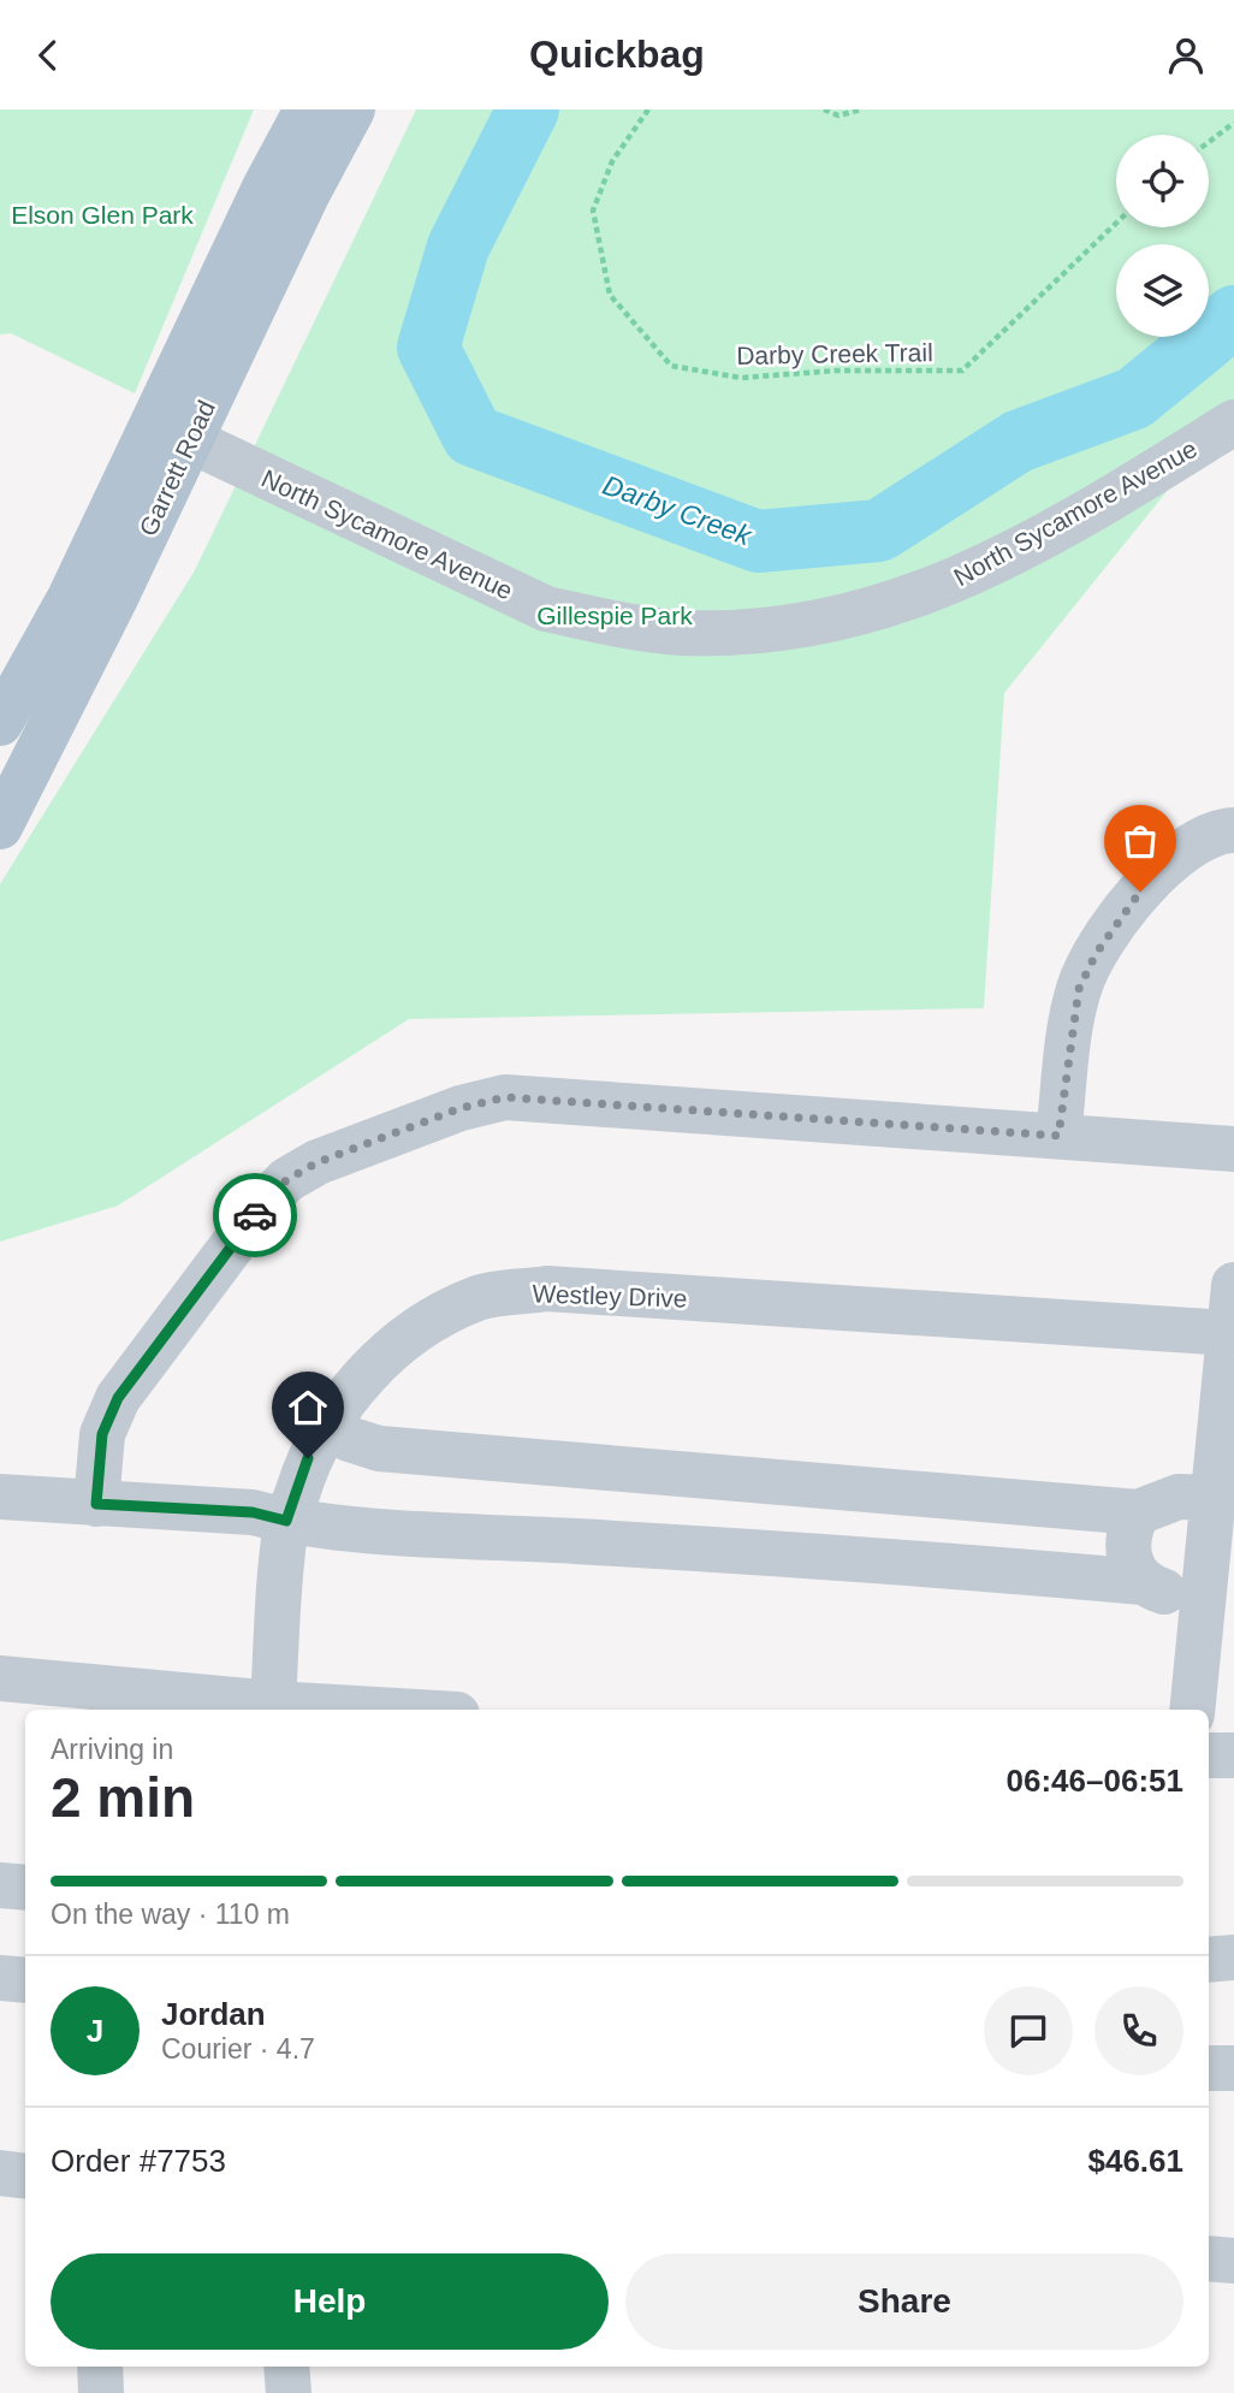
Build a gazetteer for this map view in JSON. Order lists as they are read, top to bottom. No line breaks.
{"streets":{"main road":["Garrett Road"],"street":["North Sycamore Avenue","Westley Drive"],"path":["Darby Creek Trail"]},"crossings":[["Garrett Road","North Sycamore Avenue"]],"water":["Darby Creek"],"parks":["Elson Glen Park","Gillespie Park"],"page":{"header":"Quickbag","heading":["2 min","Arriving in","06:46–06:51"],"panel":["Jordan","Courier · 4.7","Order #7753","$46.61"],"bar":"On the way · 110 m","round":"J","buttons":["Help","Share"]}}
